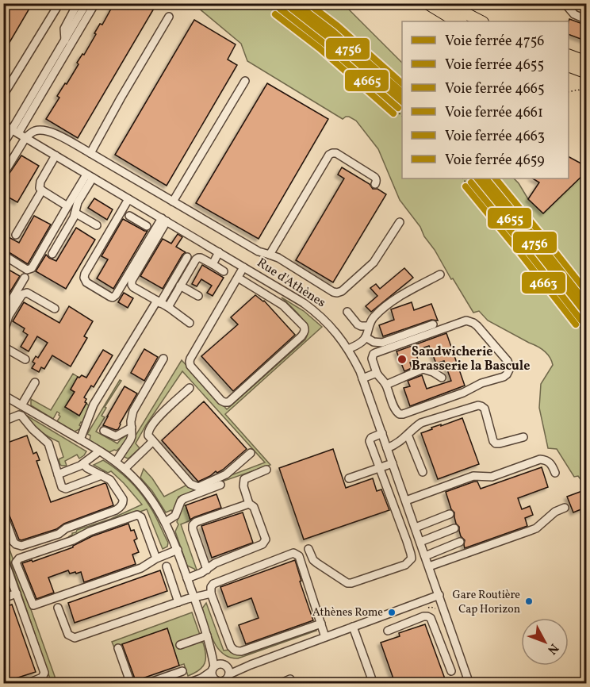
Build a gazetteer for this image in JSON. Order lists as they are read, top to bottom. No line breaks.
{"streets":{"street":["Rue d'Athènes"]},"places":["Sandwicherie Brasserie la Bascule","Gare Routière Cap Horizon","Athènes Rome"],"lines":["rail line 4756","rail line 4655","rail line 4661","rail line 4659","rail line 4665","rail line 4663"],"legend":["Voie ferrée 4756","Voie ferrée 4655","Voie ferrée 4665","Voie ferrée 4661","Voie ferrée 4663","Voie ferrée 4659"],"north":"bottom right"}
